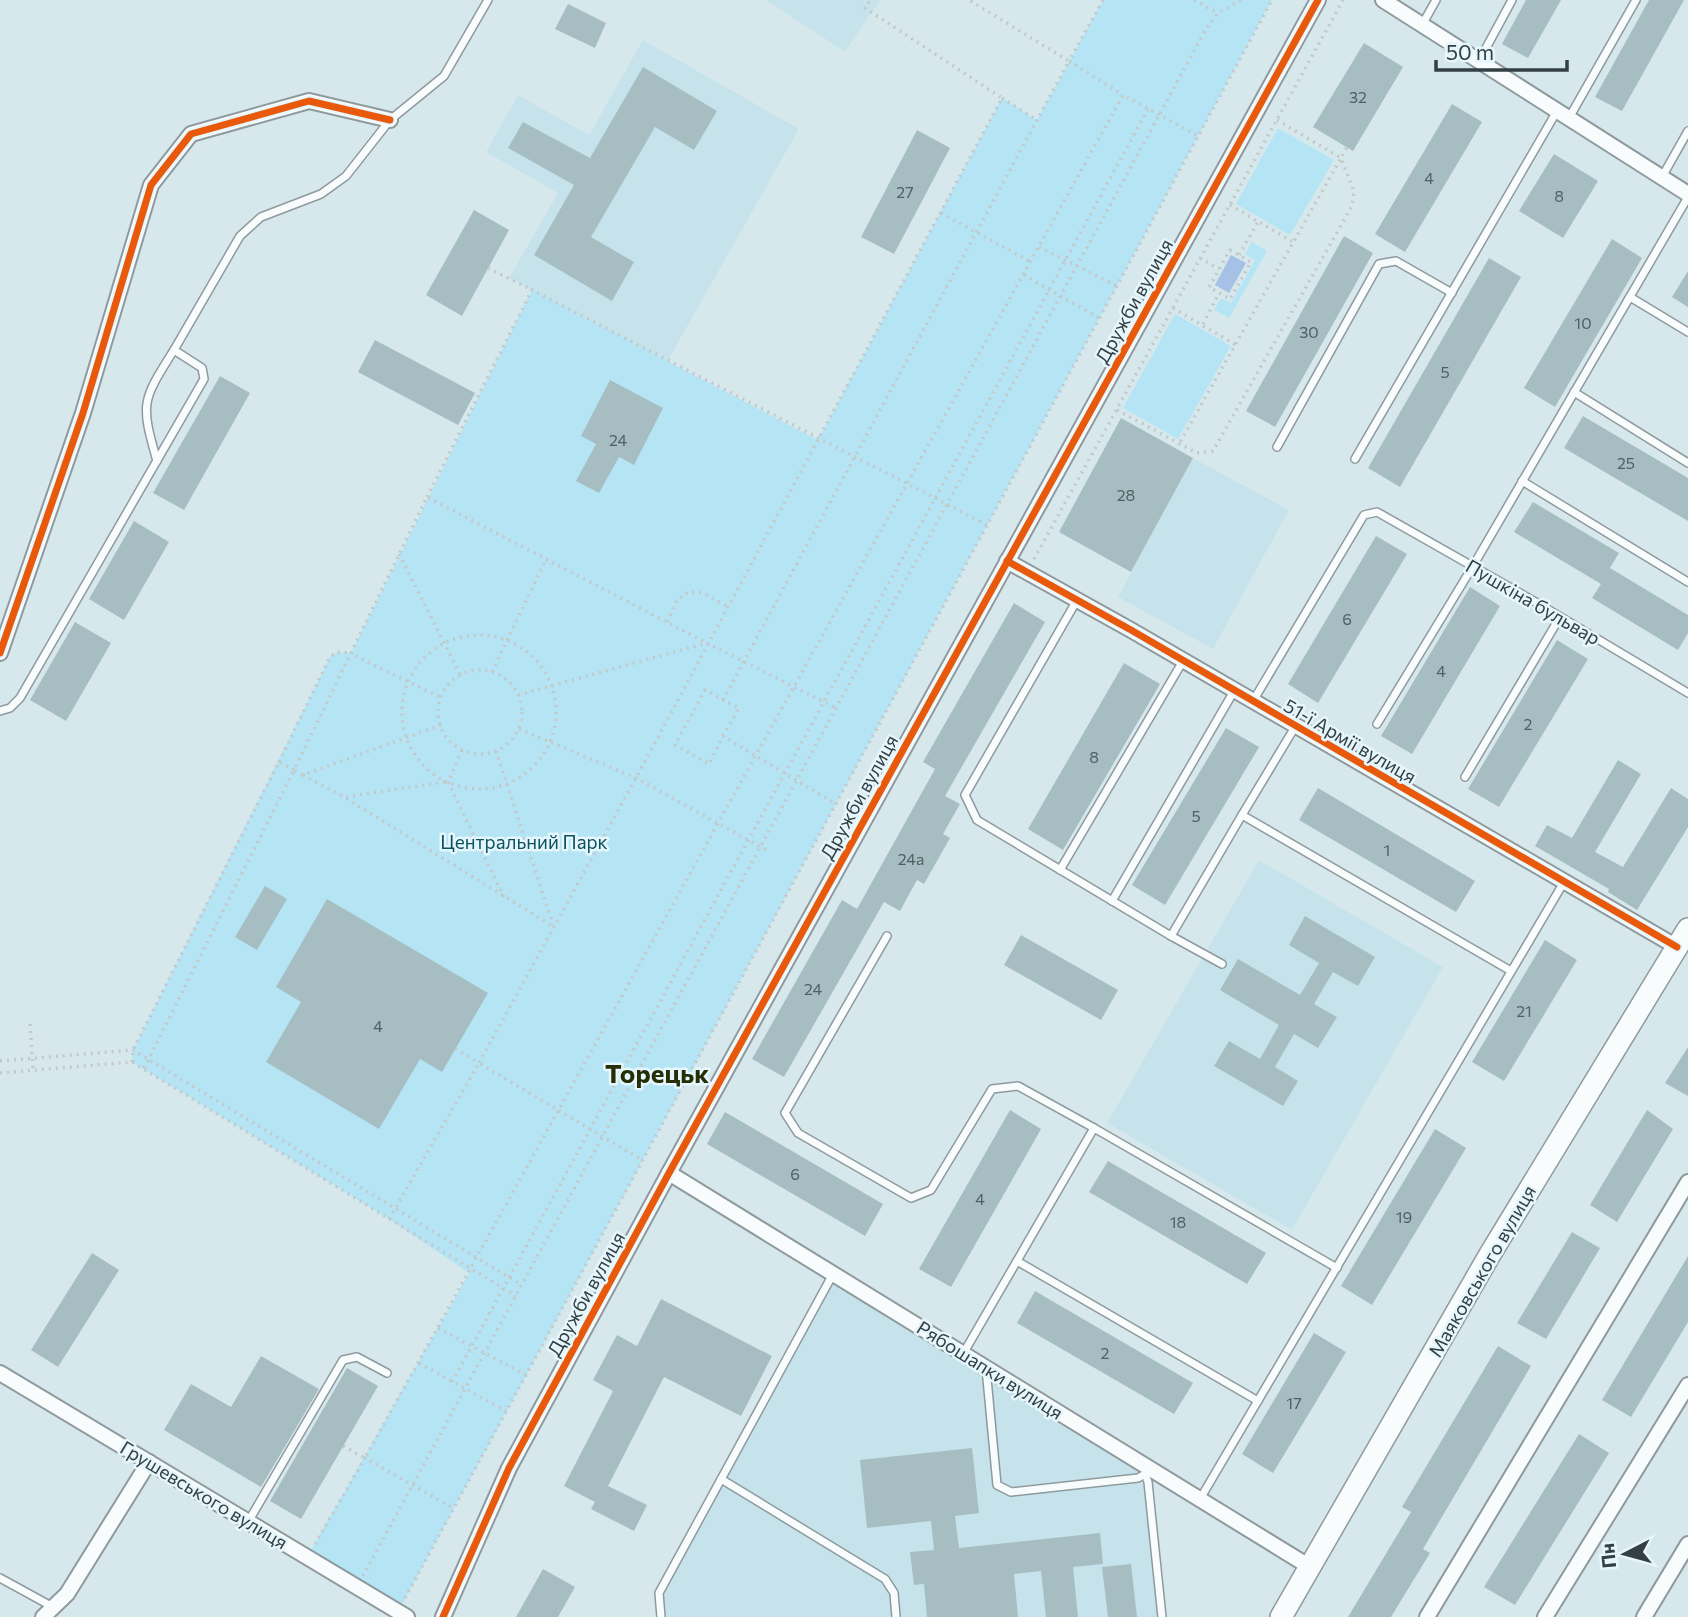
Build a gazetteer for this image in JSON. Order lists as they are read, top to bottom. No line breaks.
{"streets":{"main road":["Маяковського вулиця"],"street":["Дружби вулиця","51-ї Армії вулиця","Рябошапки вулиця","Грушевського вулиця"],"lane":["Пушкіна бульвар"]},"crossings":[["Дружби вулиця","51-ї Армії вулиця"],["Дружби вулиця","Рябошапки вулиця"],["Пушкіна бульвар","51-ї Армії вулиця"],["51-ї Армії вулиця","Маяковського вулиця"],["Маяковського вулиця","Рябошапки вулиця"]],"districts":["Торецьк"],"parks":["Центральний Парк"],"house_numbers":["32","4","27","8","10","30","5","24","25","28","6","4","2","8","5","1","24а","24","21","4","6","4","19","18","2","17"],"scale_bar":"50 m","north":"left"}
